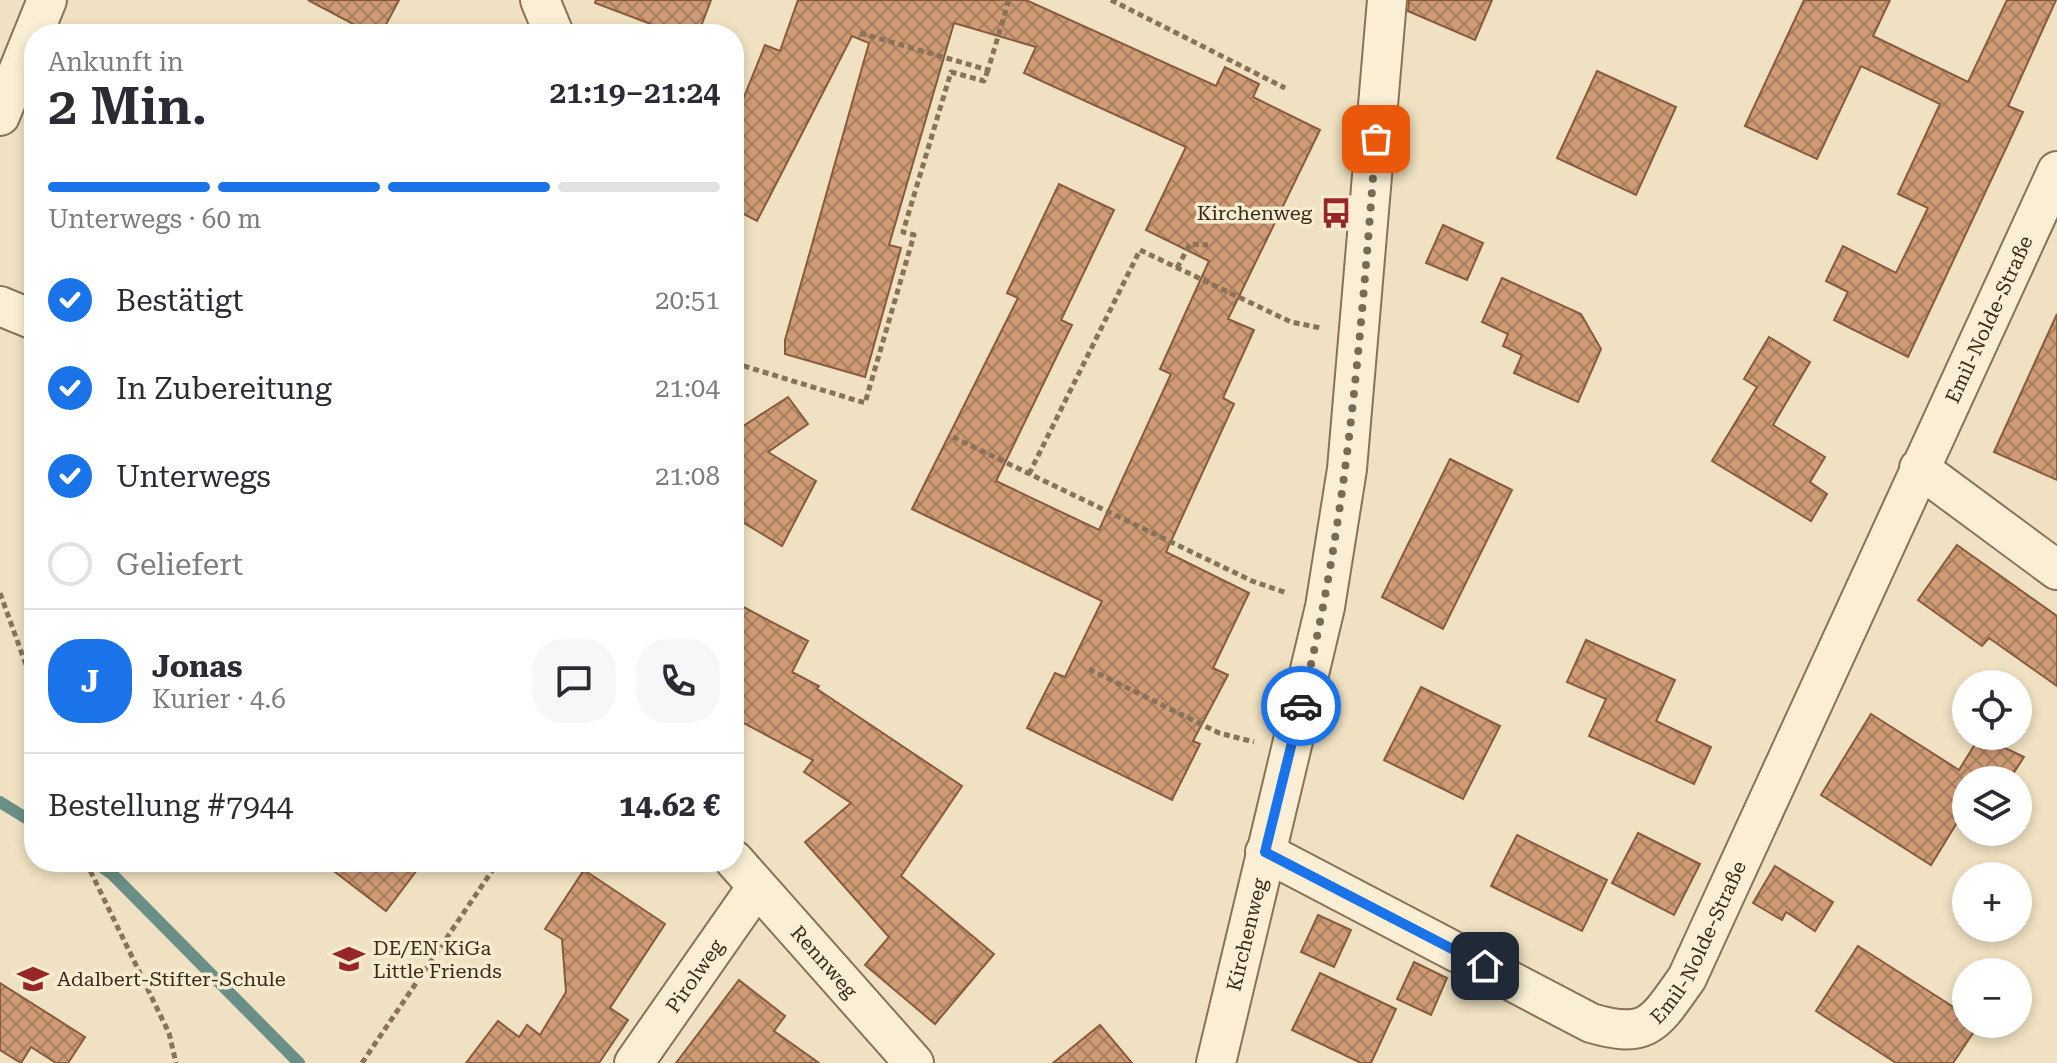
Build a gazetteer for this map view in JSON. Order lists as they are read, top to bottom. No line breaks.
{"streets":{"street":["Emil-Nolde-Straße","Kirchenweg","Rennweg","Pirolweg"]},"crossings":[["Emil-Nolde-Straße","Kirchenweg"],["Rennweg","Pirolweg"]],"places":{"bus stop":["Kirchenweg"],"school or university":["DE/EN KiGa Little Friends","Adalbert-Stifter-Schule"]},"page":{"heading":["2 Min.","Ankunft in","21:19–21:24"],"panel":["Jonas","Kurier · 4.6","Bestellung #7944","14.62 €"],"bar":"Unterwegs · 60 m","list":[["Bestätigt","20:51"],["In Zubereitung","21:04"],["Unterwegs","21:08"],"Geliefert"],"round":"J","map_buttons":["+","−"]}}
